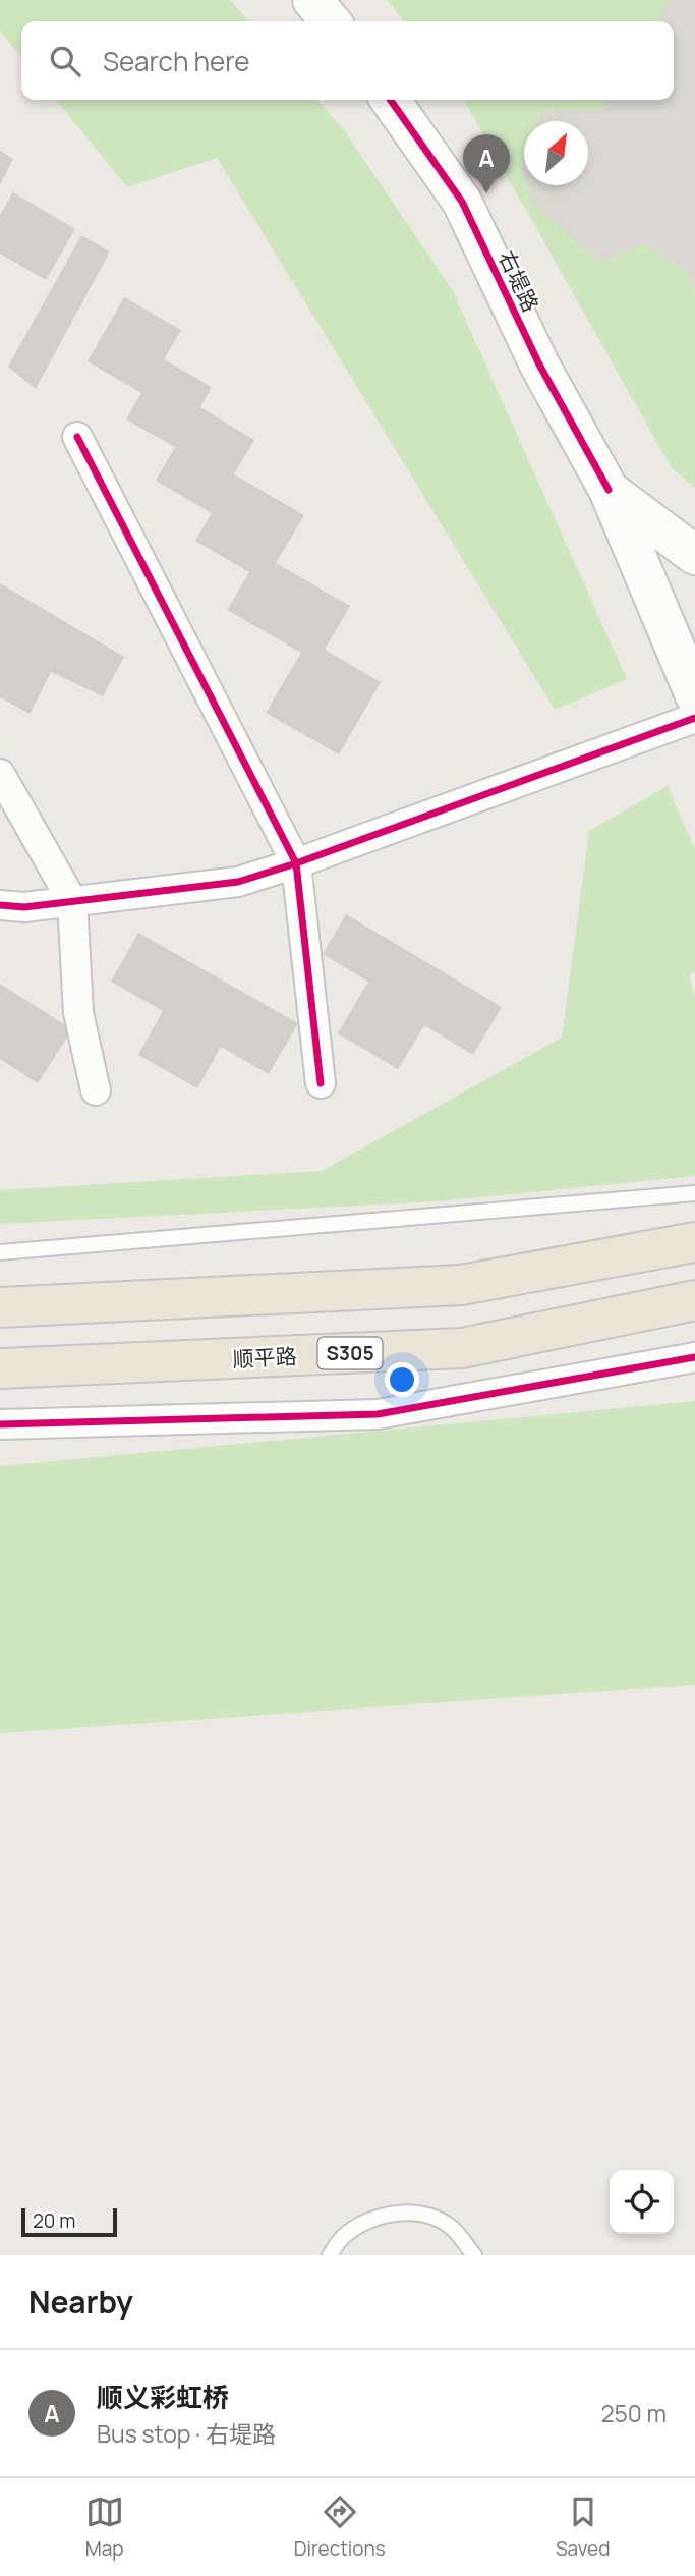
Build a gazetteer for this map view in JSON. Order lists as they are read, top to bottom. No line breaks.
{"streets":{"main road":["右堤路","S305","顺平路"]},"scale_bar":"20 m","north":"top right","page":{"search":"Search here","pins":"A","scale":"20 m","heading":"Nearby","list":[{"mark":"A","name":"顺义彩虹桥","note":"Bus stop · 右堤路","value":"250 m"}],"nav":["Map","Directions","Saved"]}}
